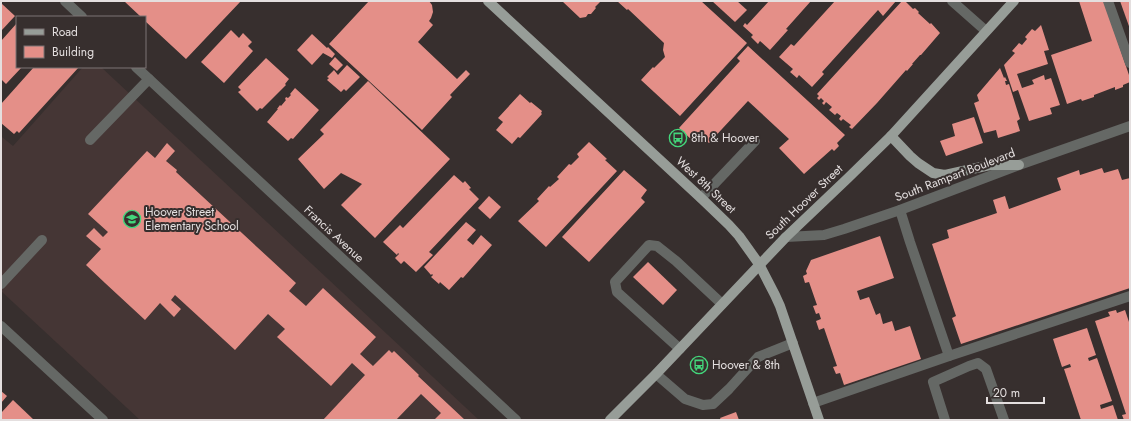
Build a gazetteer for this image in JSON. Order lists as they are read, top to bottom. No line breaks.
{"streets":{"main road":["West 8th Street","South Hoover Street"],"street":["South Rampart Boulevard","Francis Avenue"]},"crossings":[["South Rampart Boulevard","South Hoover Street"],["West 8th Street","South Hoover Street"]],"places":{"bus stop":["8th & Hoover","Hoover & 8th"],"school or university":["Hoover Street Elementary School"]},"legend":["Road","Building"],"scale_bar":"20 m"}
